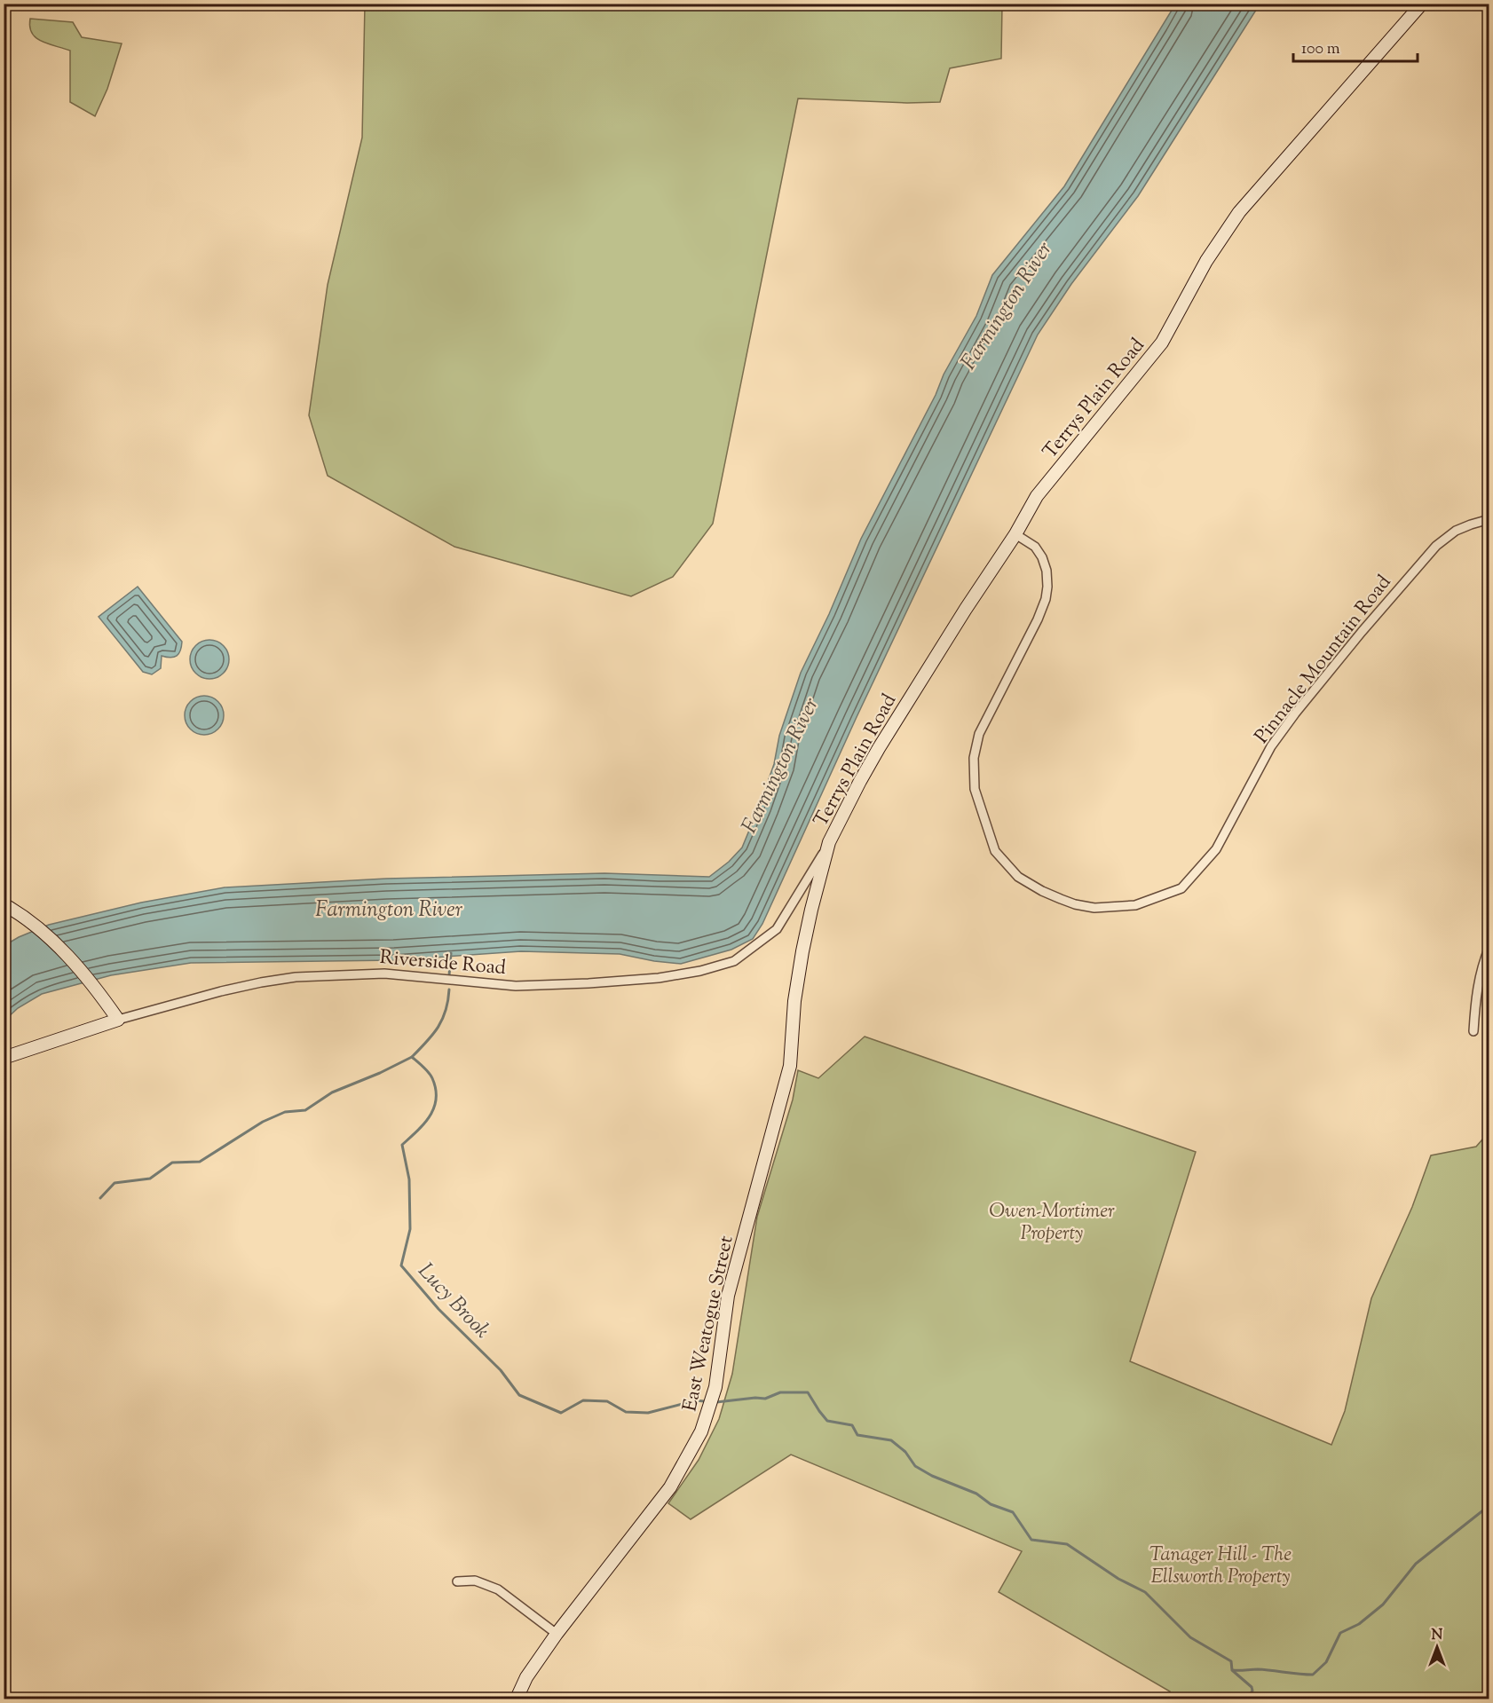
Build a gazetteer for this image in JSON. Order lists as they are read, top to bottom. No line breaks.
{"streets":{"street":["Terrys Plain Road","Pinnacle Mountain Road","Riverside Road","East Weatogue Street"]},"crossings":[["Terrys Plain Road","Pinnacle Mountain Road"],["Terrys Plain Road","Riverside Road"],["Terrys Plain Road","East Weatogue Street"],["Riverside Road","East Weatogue Street"]],"water":["Farmington River","Lucy Brook"],"parks":["Owen-Mortimer Property","Tanager Hill - The Ellsworth Property"],"scale_bar":"100 m","north":"top"}
